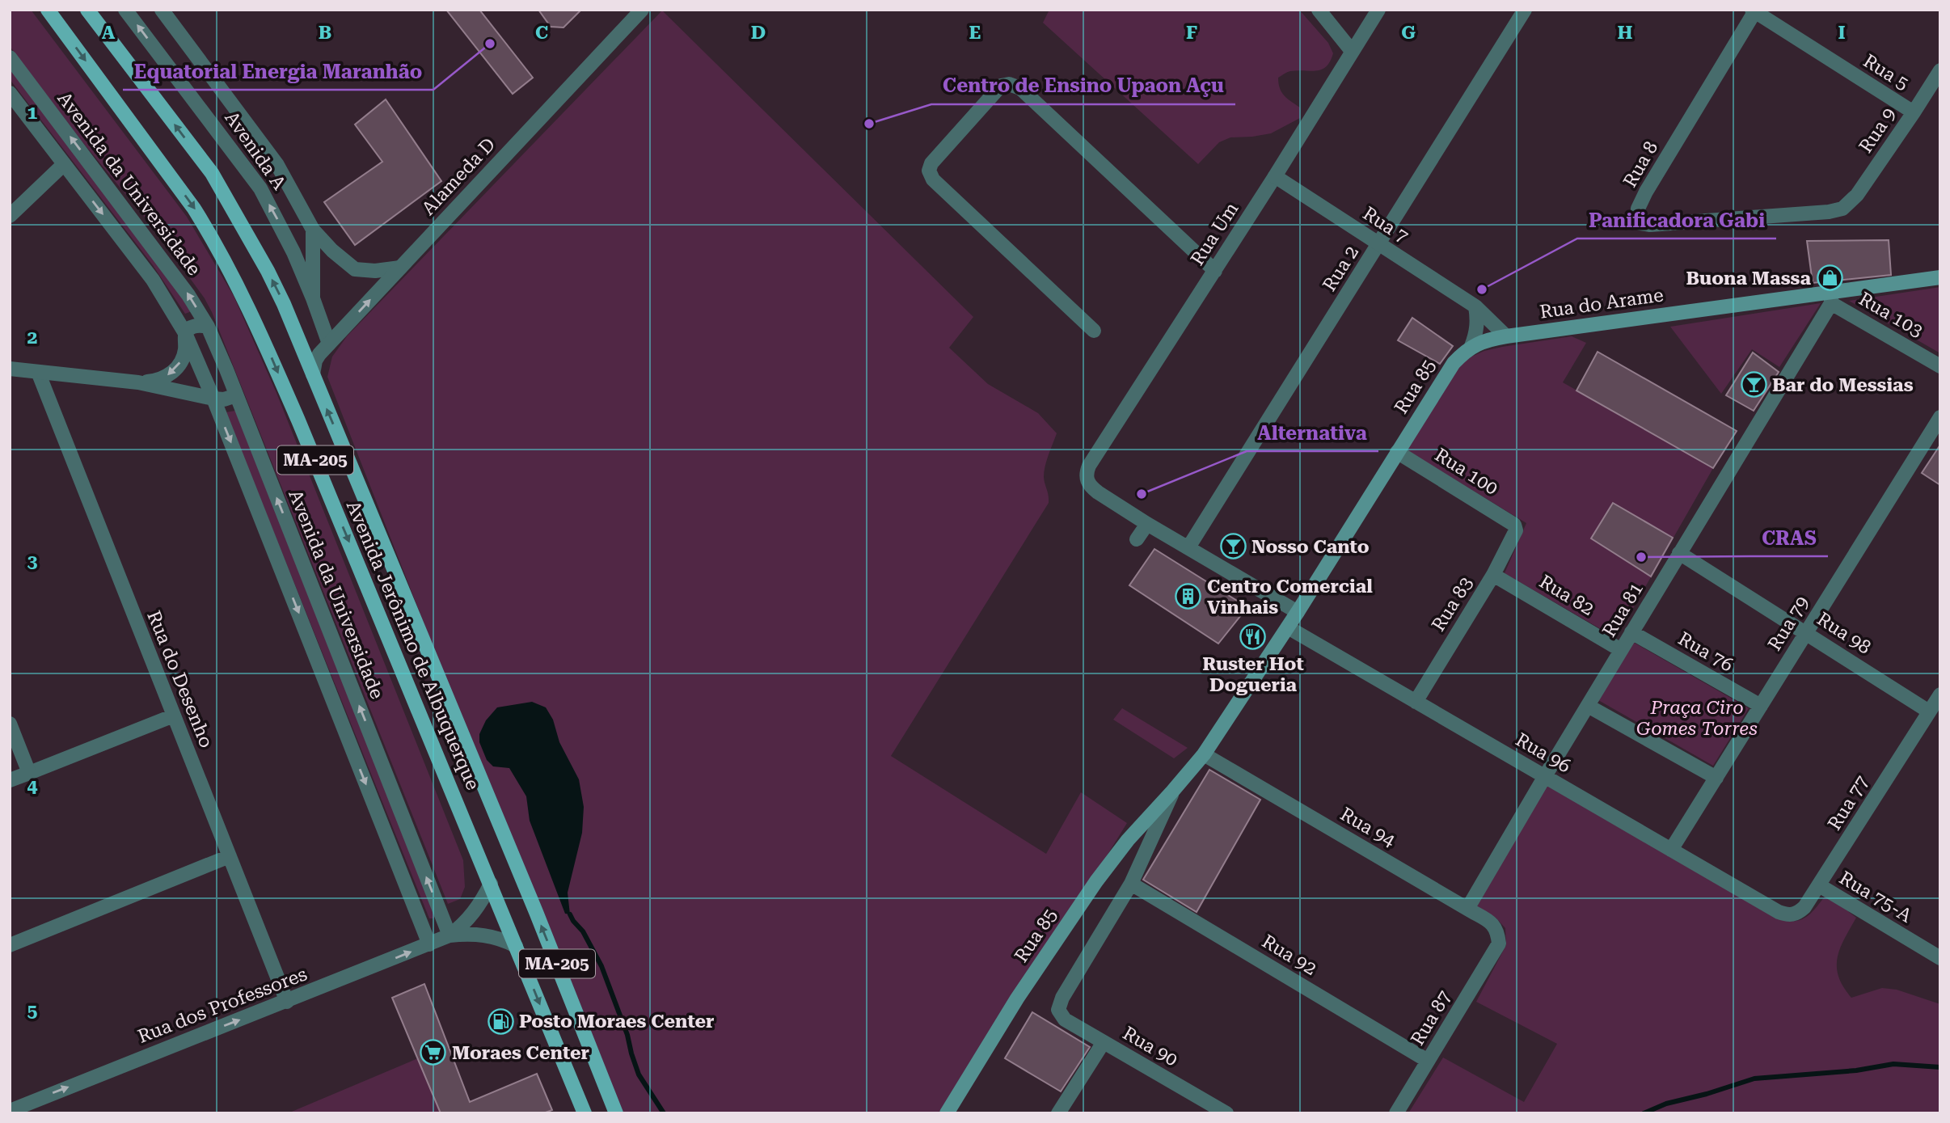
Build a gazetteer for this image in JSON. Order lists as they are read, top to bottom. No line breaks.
{"streets":{"main road":["Rua do Arame","Rua 85","MA-205","Avenida Jerônimo de Albuquerque"],"street":["Rua 5","Rua 9","Avenida A","Rua 8","Alameda D","Avenida da Universidade","Rua 7","Rua Um","Rua 2","Rua 103","Rua 100","Rua 82","Rua 83","Rua 81","Rua 79","Rua 98","Rua 76","Rua do Desenho","Rua 96","Rua 77","Rua 94","Rua 75-A","Rua 92","Rua dos Professores","Rua 87","Rua 90"]},"crossings":[["Rua 5","Rua 9"],["Rua 5","Rua 8"],["Rua 9","Rua 8"],["Avenida A","Alameda D"],["Alameda D","Avenida Jerônimo de Albuquerque"],["Avenida da Universidade","Rua dos Professores"],["Rua 7","Rua Um"],["Rua 7","Rua 2"],["Rua 7","Rua do Arame"],["Rua do Arame","Rua 103"],["Rua do Arame","Rua 85"],["Rua do Arame","Rua 81"],["Rua 103","Rua 81"],["Rua 85","Rua 100"],["Rua 85","Rua 96"],["Rua 85","Rua 94"],["Rua 85","Rua 92"],["Rua 85","Rua 90"],["Rua 100","Rua 83"],["Rua 82","Rua 83"],["Rua 82","Rua 81"],["Rua 83","Rua 96"],["Rua 81","Rua 98"],["Rua 81","Rua 76"],["Rua 81","Rua 96"],["Rua 81","Rua 94"],["Rua 79","Rua 98"],["Rua 79","Rua 76"],["Rua 79","Rua 96"],["Rua 98","Rua 77"],["Avenida Jerônimo de Albuquerque","Rua dos Professores"],["Rua do Desenho","Rua dos Professores"],["Rua 96","Rua 77"],["Rua 77","Rua 75-A"],["Rua 94","Rua 87"],["Rua 92","Rua 87"]],"one_way":["Rua dos Professores"],"parks":["Praça Ciro Gomes Torres"],"places":{"other":["Equatorial Energia Maranhão","Centro de Ensino Upaon Açu","Panificadora Gabi","Alternativa","CRAS"],"shop":["Buona Massa"],"bar":["Bar do Messias","Nosso Canto"],"building":["Centro Comercial Vinhais"],"restaurant":["Ruster Hot Dogueria"],"fuel station":["Posto Moraes Center"],"supermarket":["Moraes Center"]},"grid":{"columns":["A","B","C","D","E","F","G","H","I"],"rows":["1","2","3","4","5"]}}
